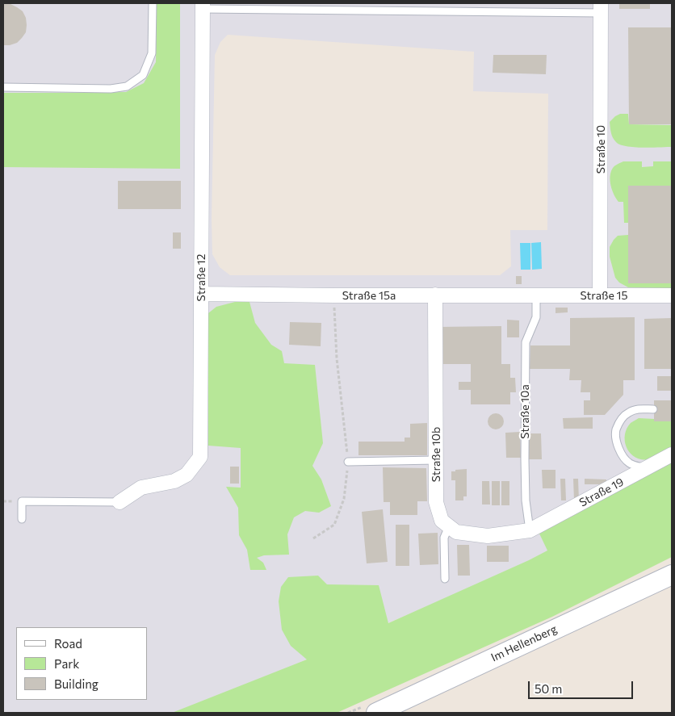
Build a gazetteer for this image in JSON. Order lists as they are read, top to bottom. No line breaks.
{"streets":{"main road":["Im Hellenberg"],"street":["Straße 10","Straße 12","Straße 15a","Straße 15","Straße 10b","Straße 19"],"lane":["Straße 10a"]},"crossings":[["Straße 10","Straße 15"],["Straße 12","Straße 15a"],["Straße 15a","Straße 15"],["Straße 15a","Straße 10a"],["Straße 15a","Straße 10b"],["Straße 15","Straße 10a"],["Straße 10a","Straße 19"]],"legend":["Road","Park","Building"],"scale_bar":"50 m"}
